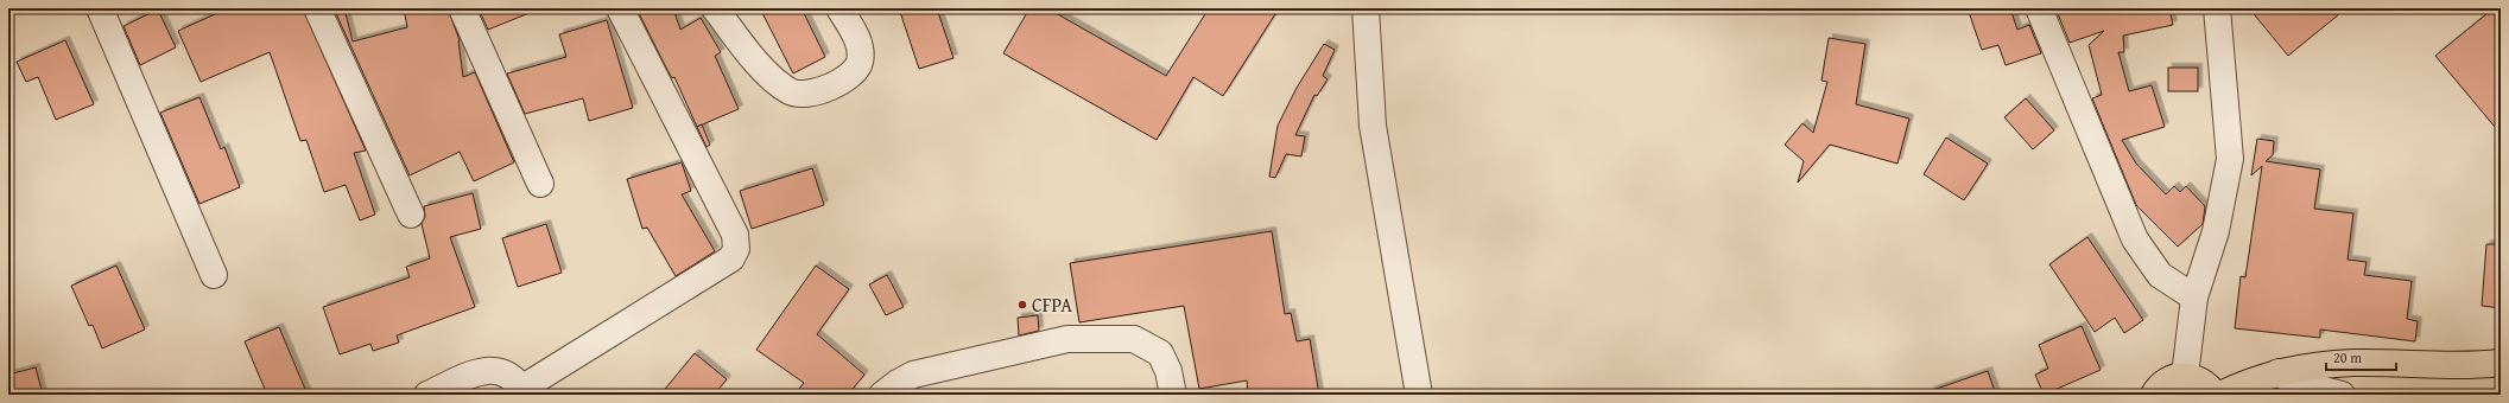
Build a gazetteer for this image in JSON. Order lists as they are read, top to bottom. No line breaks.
{"places":["CFPA"],"scale_bar":"20 m"}
